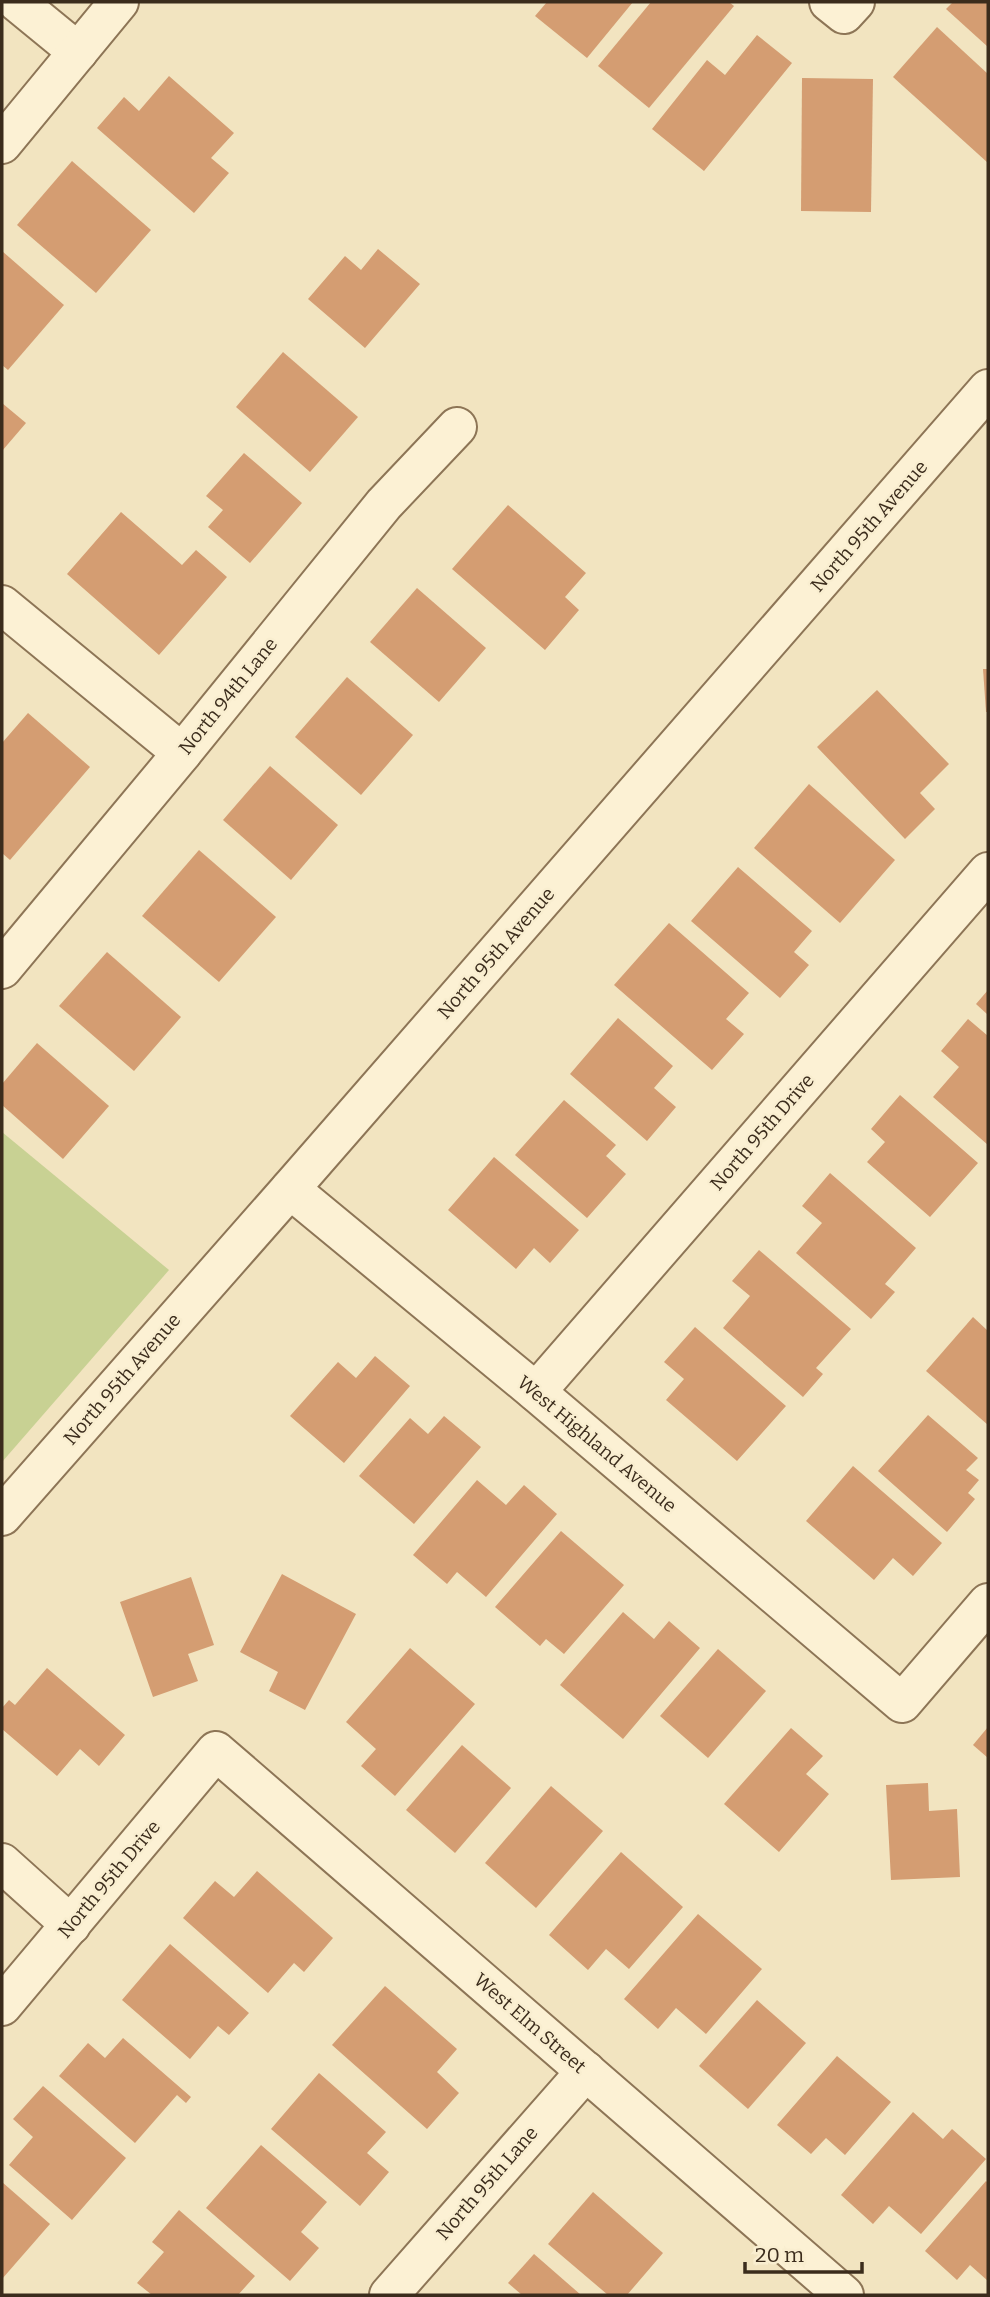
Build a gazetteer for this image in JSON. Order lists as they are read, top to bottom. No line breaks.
{"streets":{"street":["North 95th Avenue","North 94th Lane","North 95th Drive","West Highland Avenue","West Elm Street","North 95th Lane"]},"crossings":[["North 95th Avenue","West Highland Avenue"],["North 95th Drive","West Highland Avenue"],["North 95th Drive","West Elm Street"],["West Elm Street","North 95th Lane"]],"scale_bar":"20 m"}
